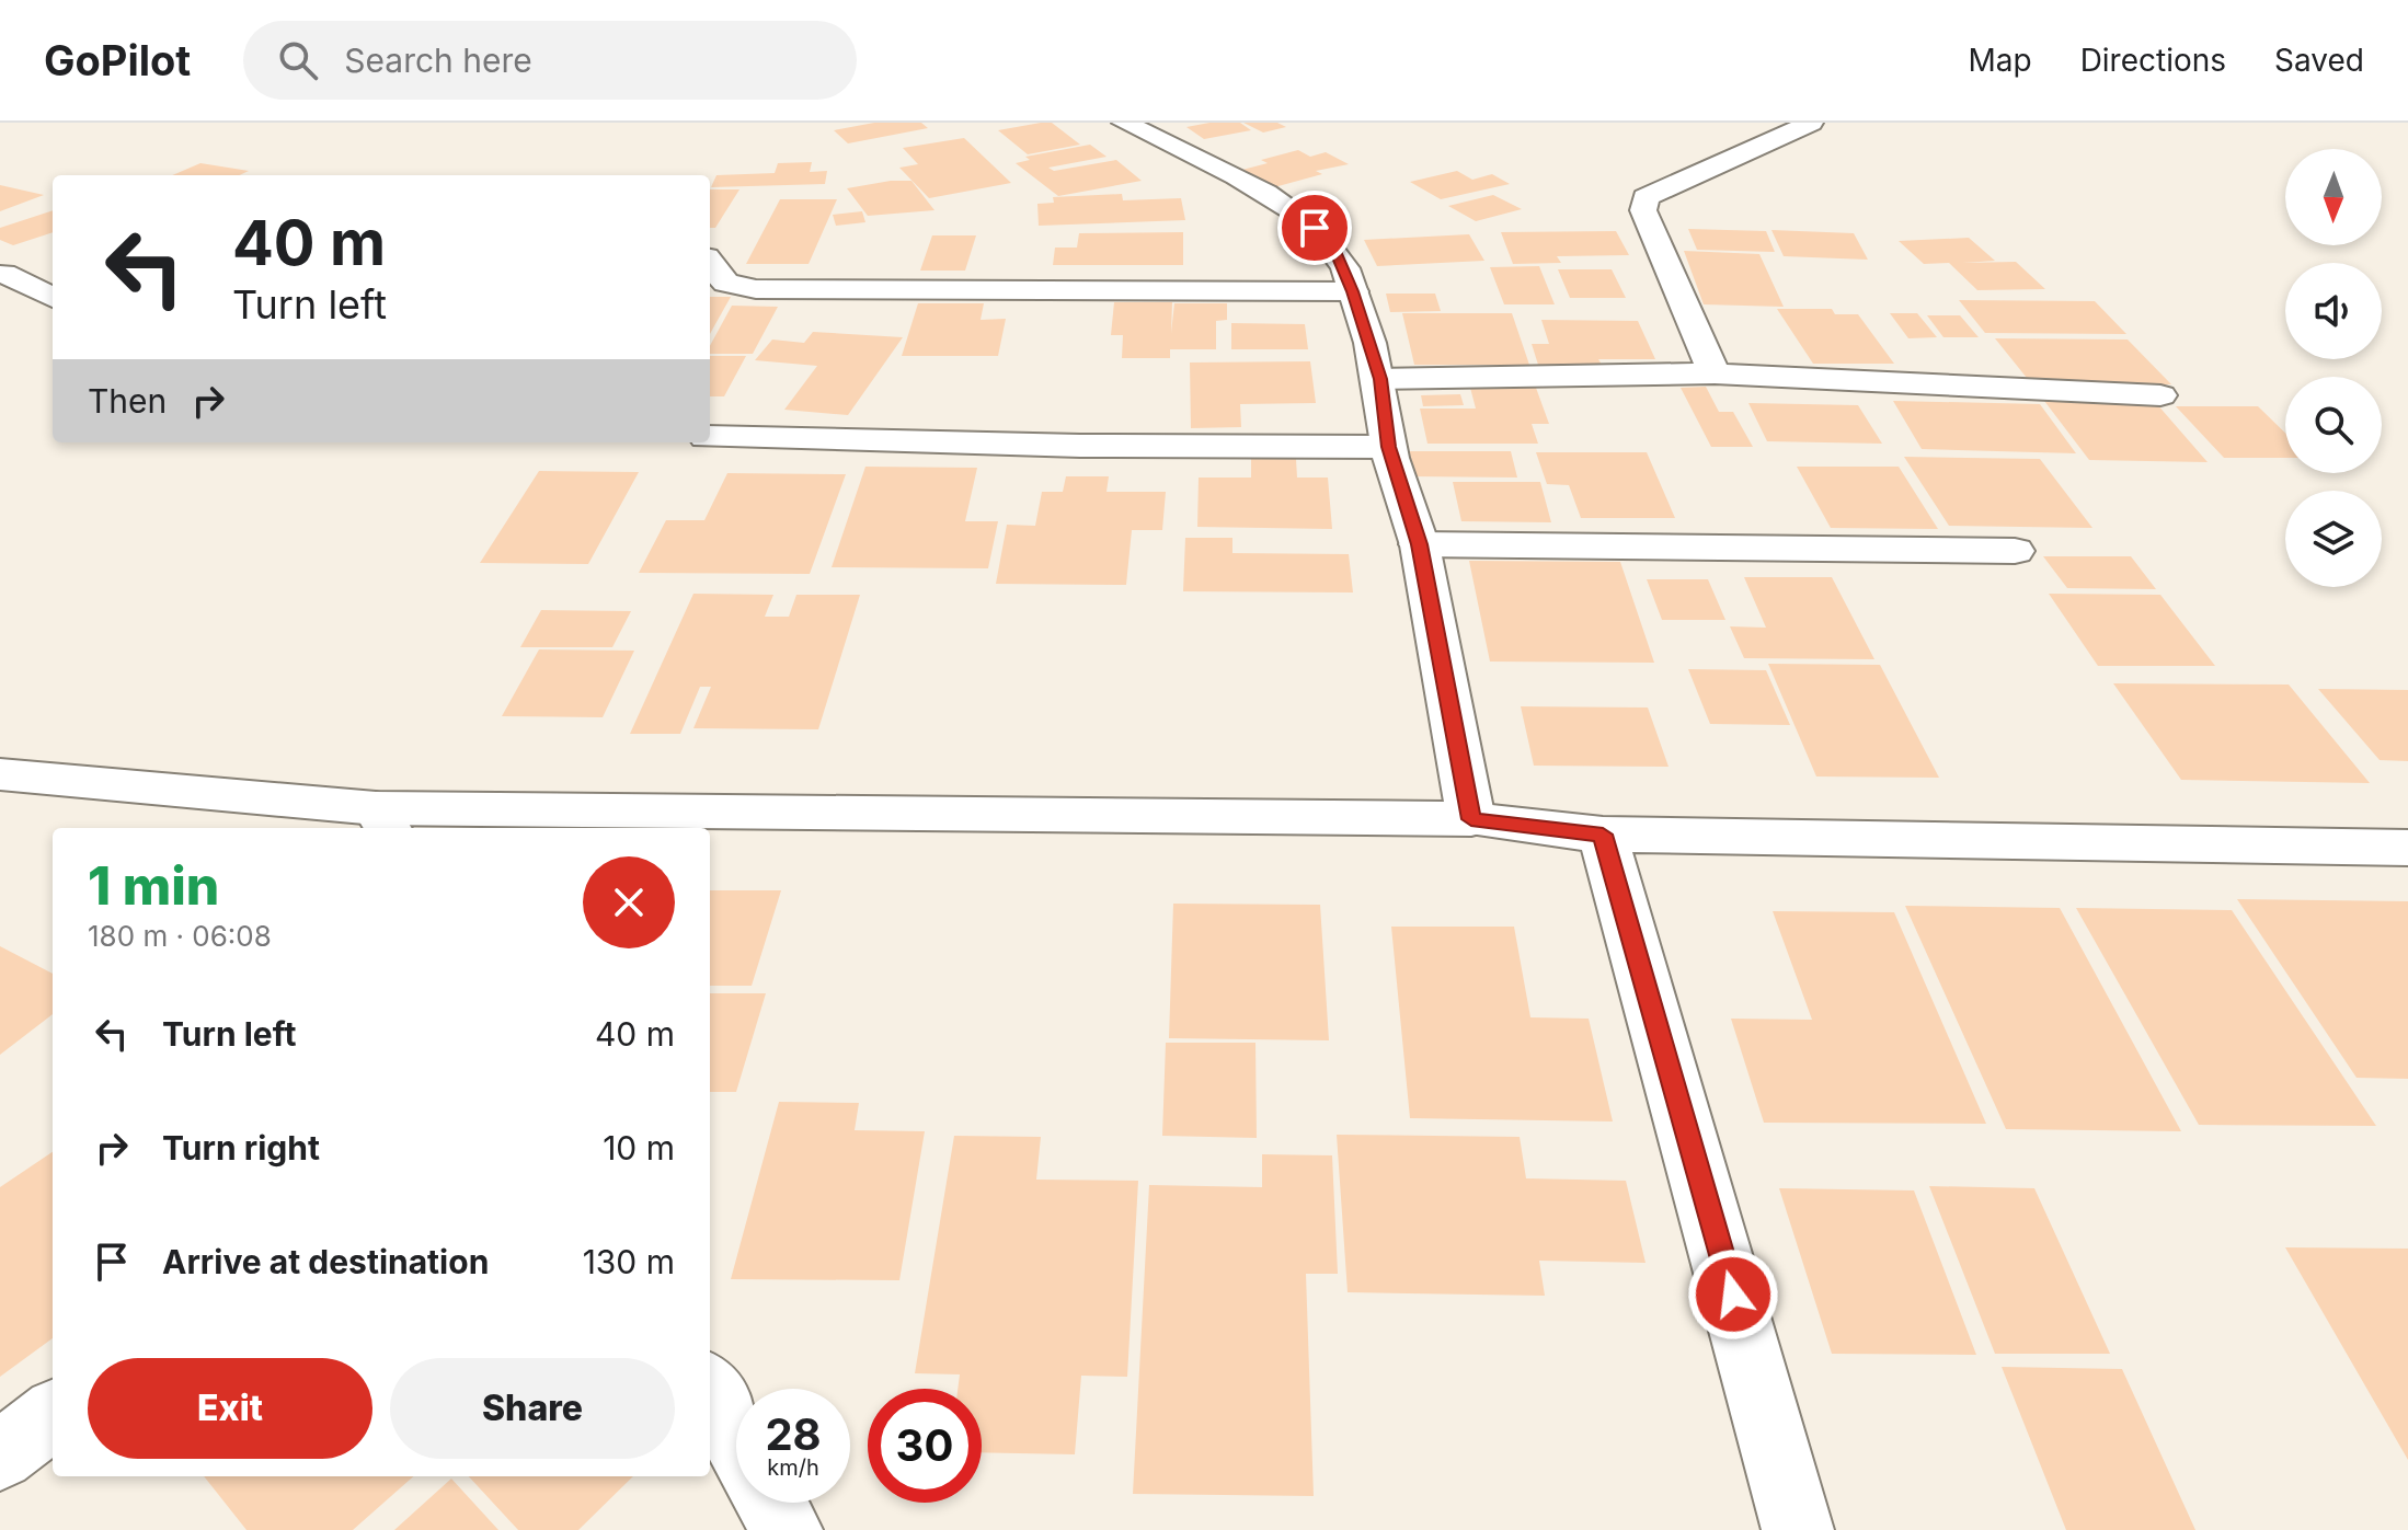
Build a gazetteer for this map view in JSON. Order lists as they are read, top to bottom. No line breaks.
{"north":"bottom","page":{"header":"GoPilot","search":"Search here","nav":["Map","Directions","Saved"],"turn":["40 m","Turn left"],"then":"Then","heading":["1 min","180 m · 06:08"],"list":[{"name":"Turn left","value":"40 m"},{"name":"Turn right","value":"10 m"},{"name":"Arrive at destination","value":"130 m"}],"buttons":["Exit","Share"],"speed":"28 km/h","limit":"30"}}
